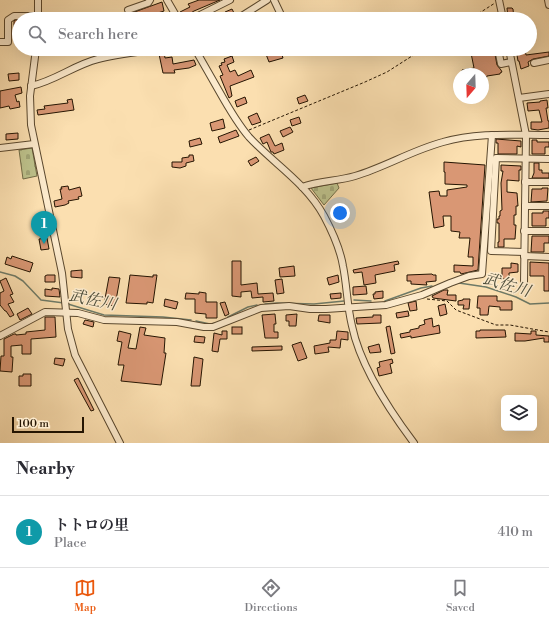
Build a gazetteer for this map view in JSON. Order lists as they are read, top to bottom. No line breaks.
{"water":["武佐川"],"scale_bar":"100 m","north":"bottom","page":{"search":"Search here","pins":"1","scale":"100 m","heading":"Nearby","list":[{"mark":"1","name":"トトロの里","note":"Place","value":"410 m"}],"nav":["Map","Directions","Saved"]}}
